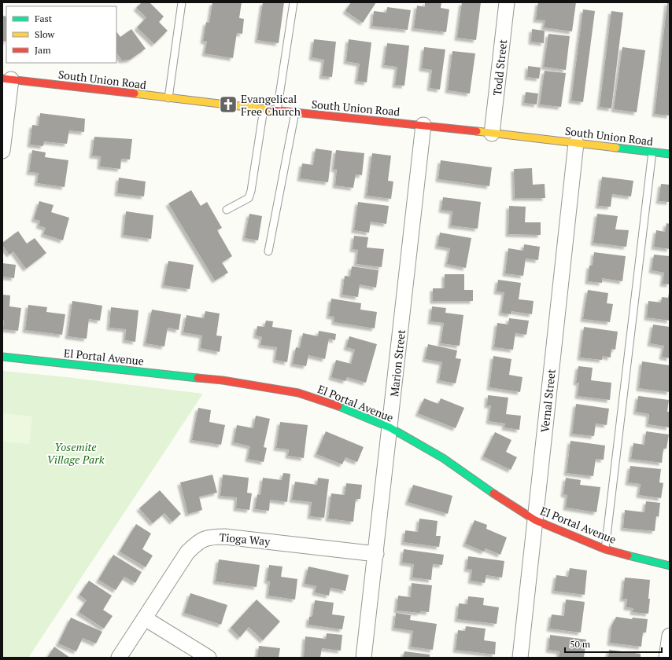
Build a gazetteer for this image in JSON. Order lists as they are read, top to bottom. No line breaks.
{"streets":{"street":["Todd Street","South Union Road","El Portal Avenue","Marion Street","Vernal Street","Tioga Way"]},"crossings":[["Todd Street","South Union Road"],["South Union Road","Marion Street"],["South Union Road","Vernal Street"],["El Portal Avenue","Marion Street"],["El Portal Avenue","Vernal Street"],["Marion Street","Tioga Way"]],"parks":["Yosemite Village Park"],"places":{"church":["Evangelical Free Church"]},"legend":["Fast","Slow","Jam"],"scale_bar":"50 m"}
